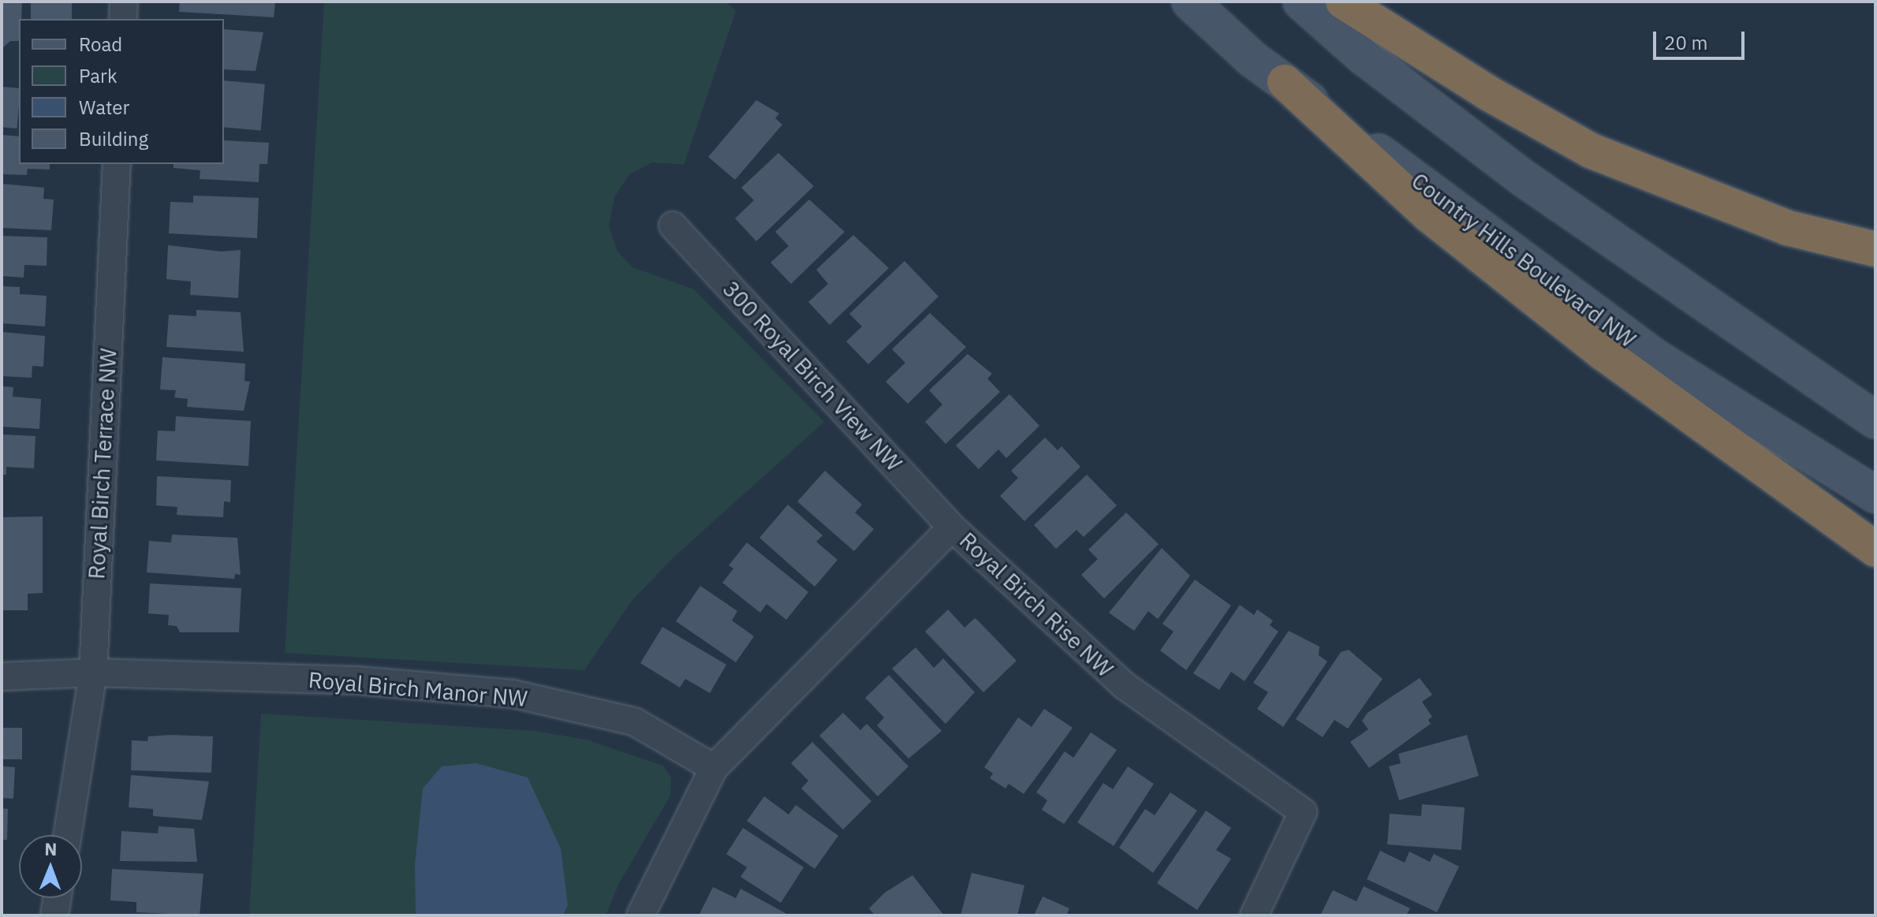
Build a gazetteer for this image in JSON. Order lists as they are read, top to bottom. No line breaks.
{"streets":{"main road":["Country Hills Boulevard NW"],"street":["300 Royal Birch View NW","Royal Birch Terrace NW","Royal Birch Rise NW","Royal Birch Manor NW"]},"crossings":[["300 Royal Birch View NW","Royal Birch Rise NW"],["Royal Birch Terrace NW","Royal Birch Manor NW"],["Royal Birch Rise NW","Royal Birch Manor NW"]],"legend":["Road","Park","Water","Building"],"scale_bar":"20 m","north":"top"}
